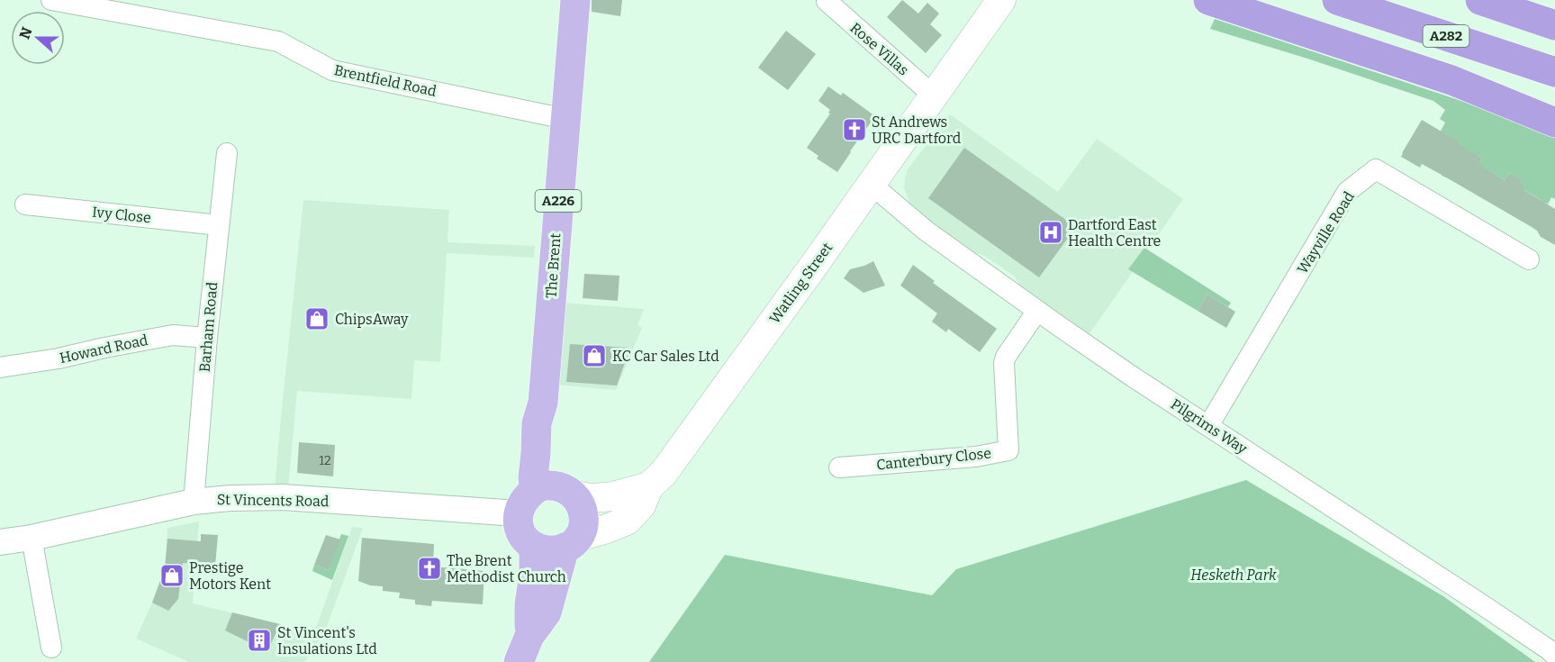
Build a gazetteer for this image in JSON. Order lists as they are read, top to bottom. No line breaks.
{"streets":{"highway":["A282"],"main road":["A226","The Brent","Watling Street"],"street":["Rose Villas","Brentfield Road","Ivy Close","Wayville Road","Barham Road","Howard Road","Pilgrims Way","Canterbury Close","St Vincents Road"]},"crossings":[["Rose Villas","Watling Street"],["Brentfield Road","The Brent"],["Ivy Close","Barham Road"],["Wayville Road","Pilgrims Way"],["The Brent","Watling Street"],["The Brent","St Vincents Road"],["Watling Street","Pilgrims Way"],["Watling Street","St Vincents Road"],["Barham Road","Howard Road"],["Barham Road","St Vincents Road"],["Pilgrims Way","Canterbury Close"]],"parks":["Hesketh Park"],"places":{"church":["St Andrews URC Dartford","The Brent Methodist Church"],"hospital":["Dartford East Health Centre"],"shop":["ChipsAway","KC Car Sales Ltd","Prestige Motors Kent"],"building":["St Vincent's Insulations Ltd"]},"house_numbers":["12"],"north":"left"}
